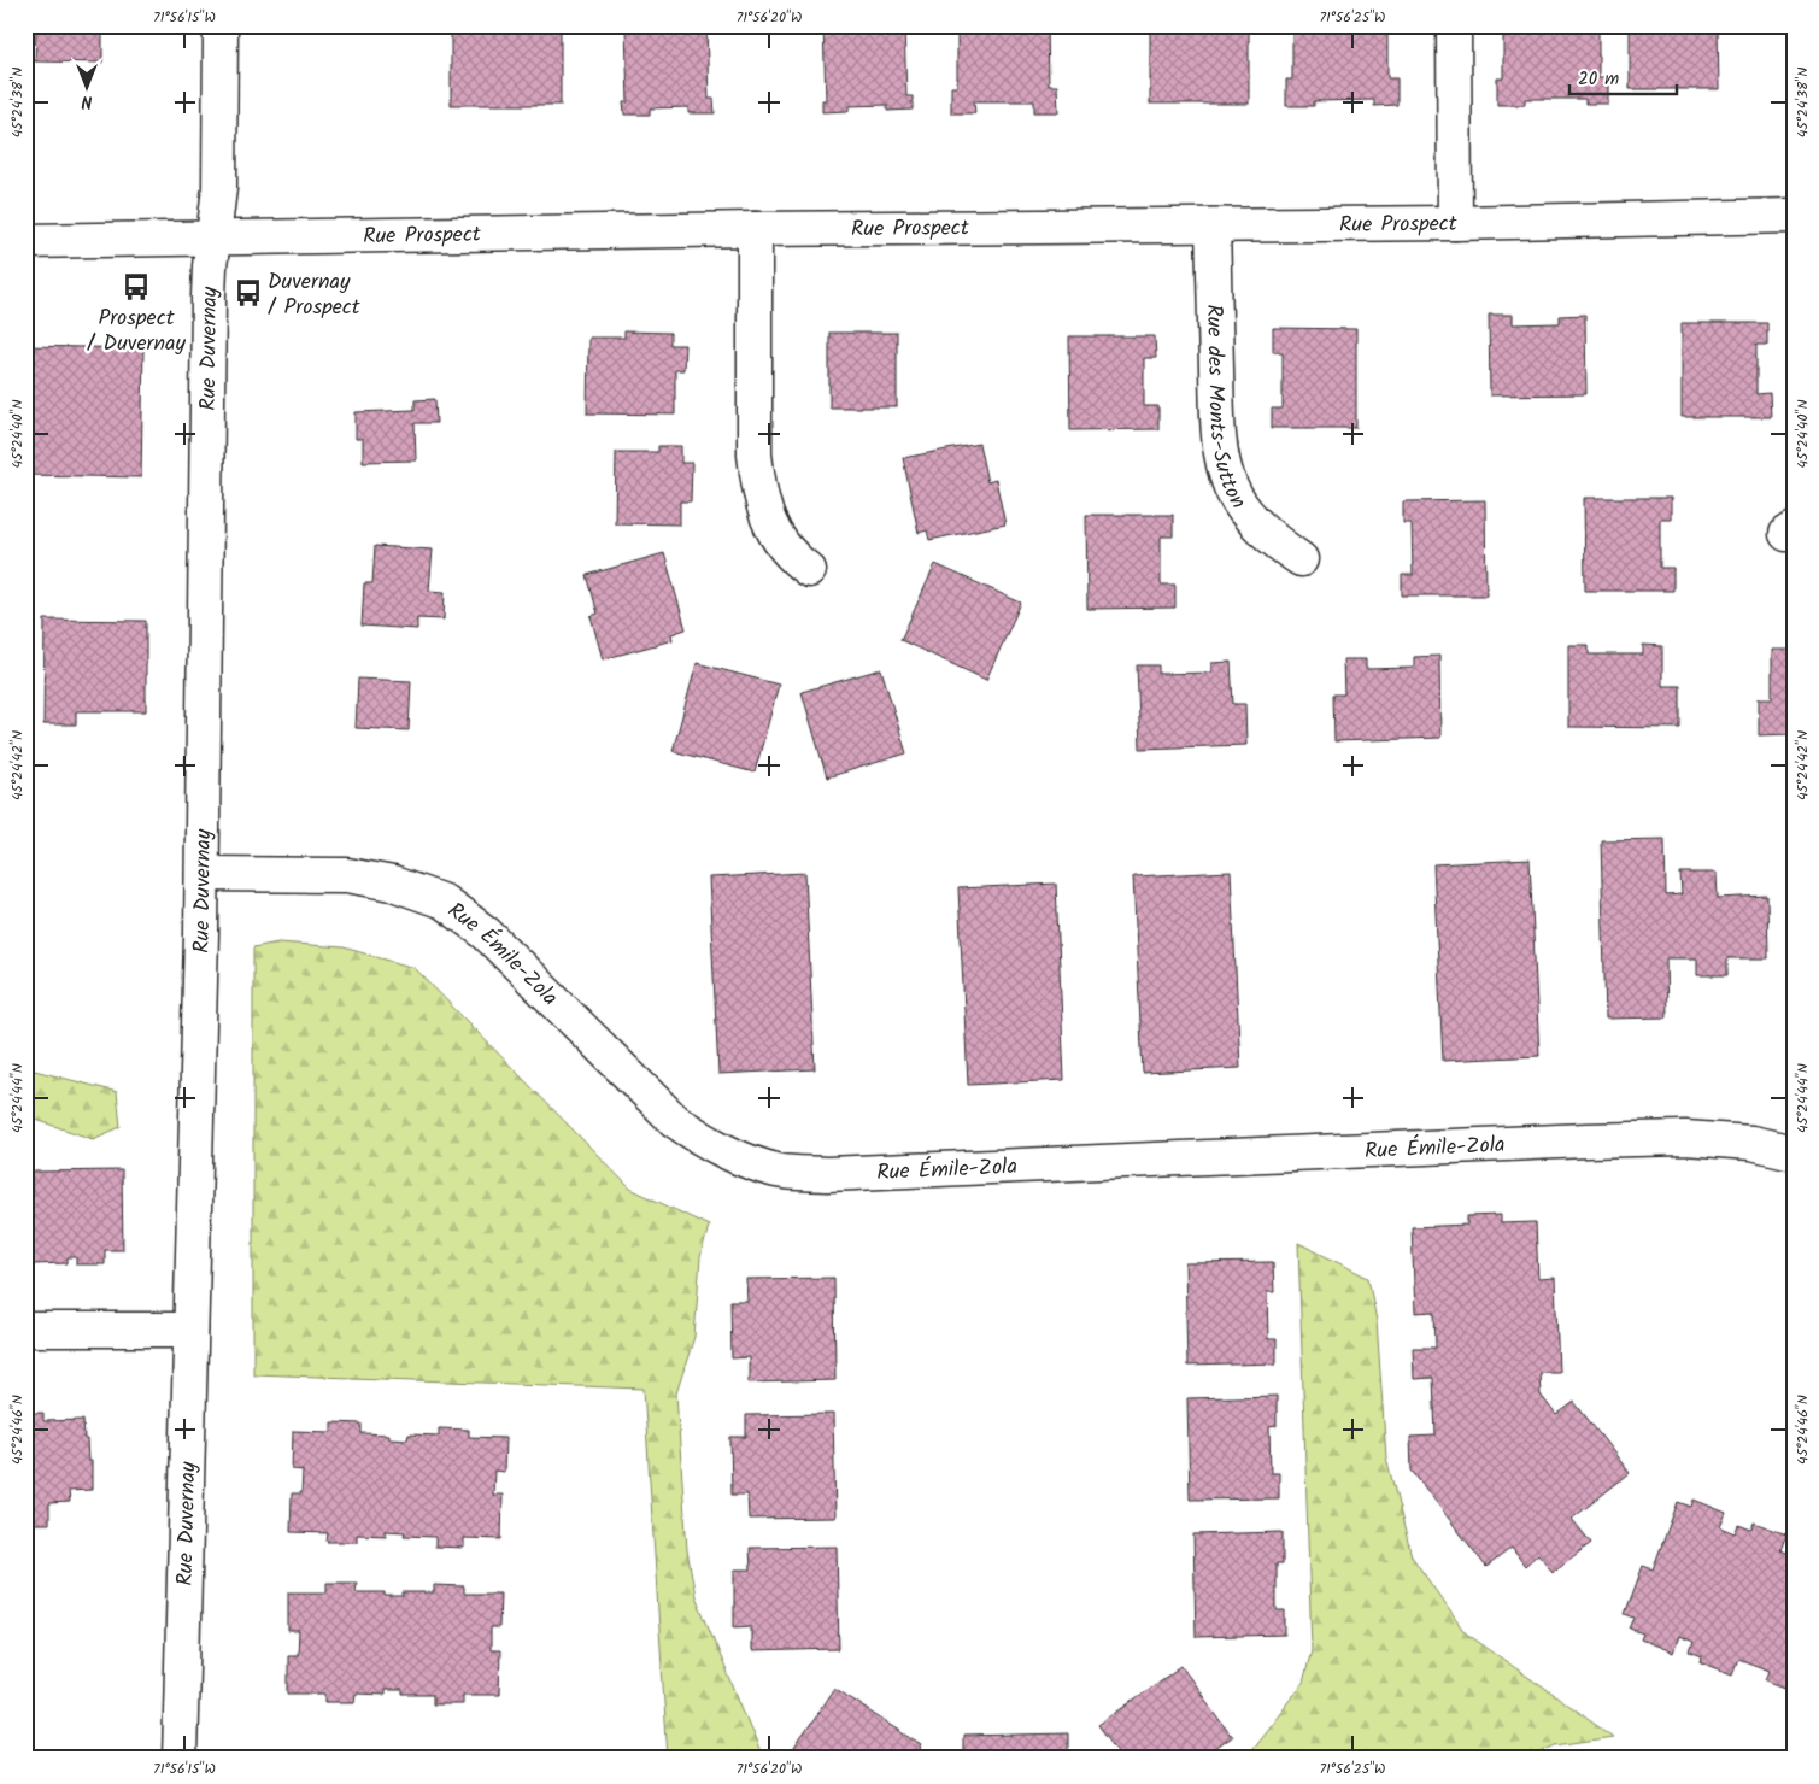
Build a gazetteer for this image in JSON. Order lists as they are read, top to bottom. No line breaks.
{"streets":{"street":["Rue Prospect","Rue Duvernay","Rue des Monts-Sutton","Rue Émile-Zola"]},"crossings":[["Rue Prospect","Rue Duvernay"],["Rue Prospect","Rue des Monts-Sutton"],["Rue Duvernay","Rue Émile-Zola"]],"places":{"bus stop":["Prospect / Duvernay","Duvernay / Prospect"]},"scale_bar":"20 m","north":"bottom","coordinates":["71°56'15\"W","71°56'20\"W","71°56'25\"W","45°24'38\"N","45°24'40\"N","45°24'42\"N","45°24'44\"N","45°24'46\"N"]}
